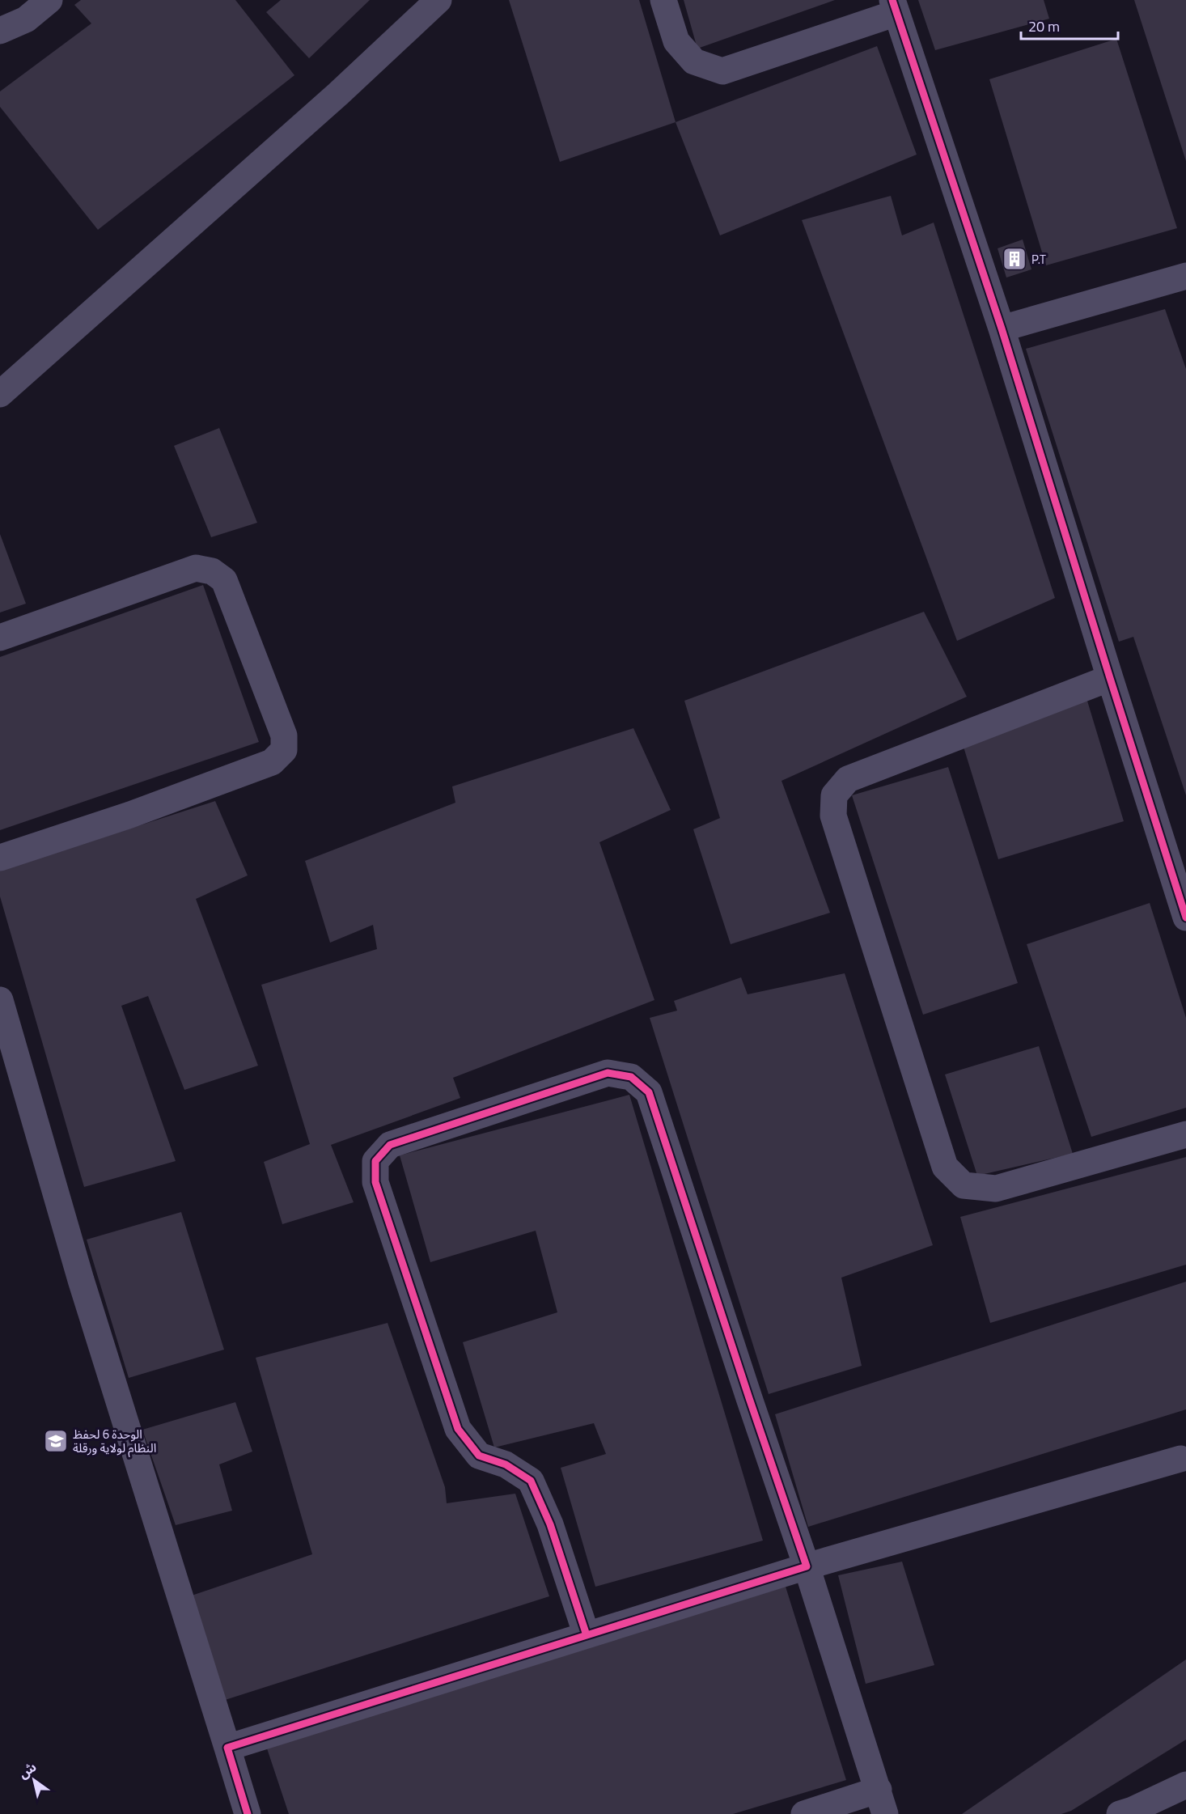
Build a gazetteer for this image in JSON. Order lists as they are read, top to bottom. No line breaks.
{"places":{"building":["P.T"],"school or university":["الوحدة 6 لحفظ النظام لولاية ورقلة"]},"scale_bar":"20 m","north":"top left"}
